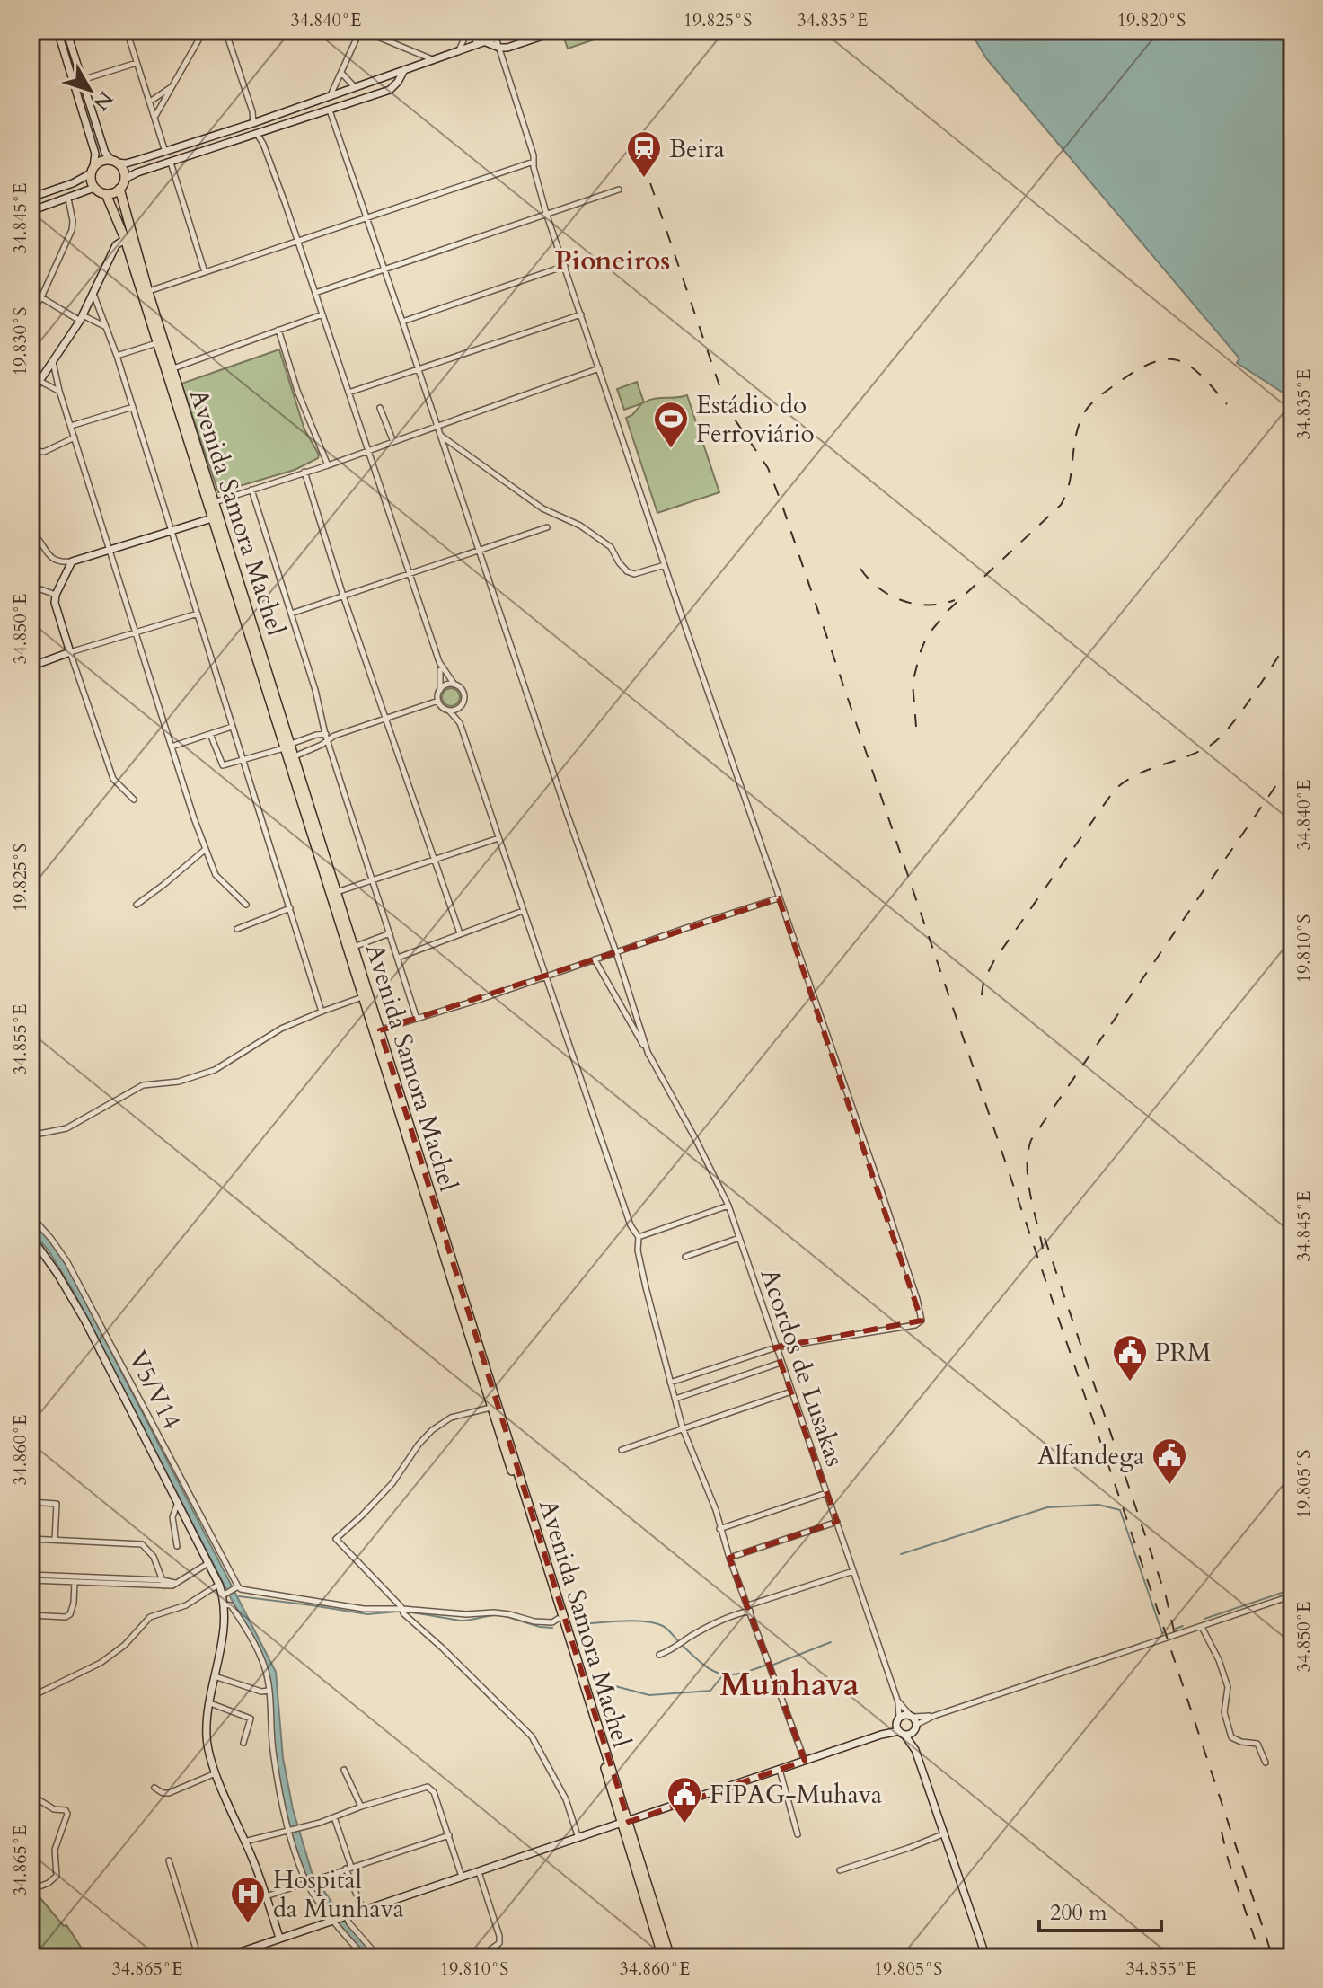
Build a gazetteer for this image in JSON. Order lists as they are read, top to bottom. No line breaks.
{"streets":{"highway":["Avenida Samora Machel"],"street":["Acordos de Lusakas","V5/V14"]},"districts":["Pioneiros","Munhava"],"places":{"station":["Beira"],"sports":["Estádio do Ferroviário"],"public building":["PRM","Alfandega","FIPAG-Muhava"],"hospital":["Hospital da Munhava"]},"scale_bar":"200 m","north":"bottom right","coordinates":["34.840°E","19.825°S","34.835°E","19.820°S","34.845°E","19.830°S","34.850°E","19.810°S","34.855°E","34.860°E","19.805°S","34.865°E"]}
